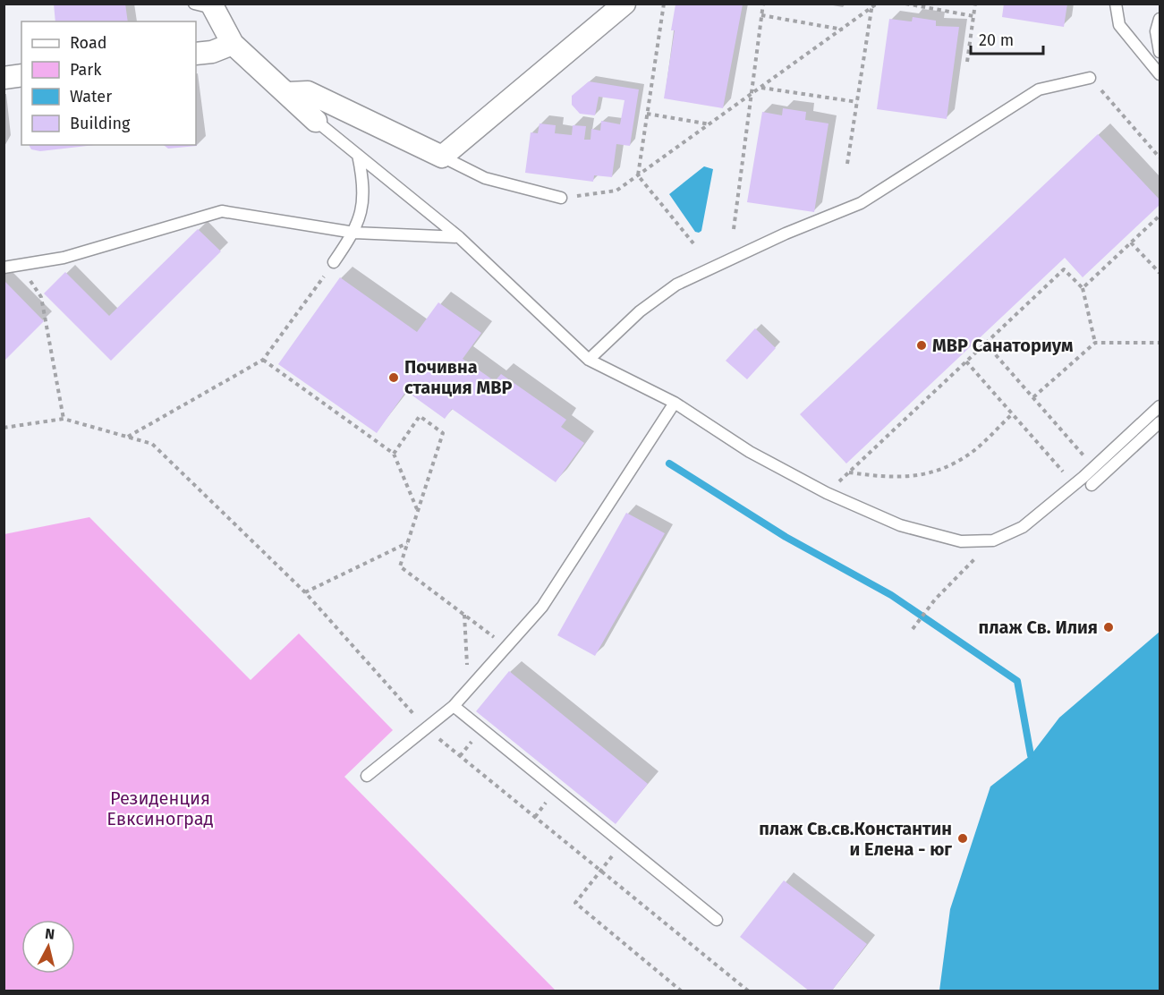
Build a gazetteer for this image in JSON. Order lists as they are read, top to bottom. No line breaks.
{"parks":["Резиденция Евксиноград"],"places":["МВР Санаториум","Почивна станция МВР","плаж Св. Илия","плаж Св.св.Константин и Елена - юг"],"legend":["Road","Park","Water","Building"],"scale_bar":"20 m","north":"top"}
